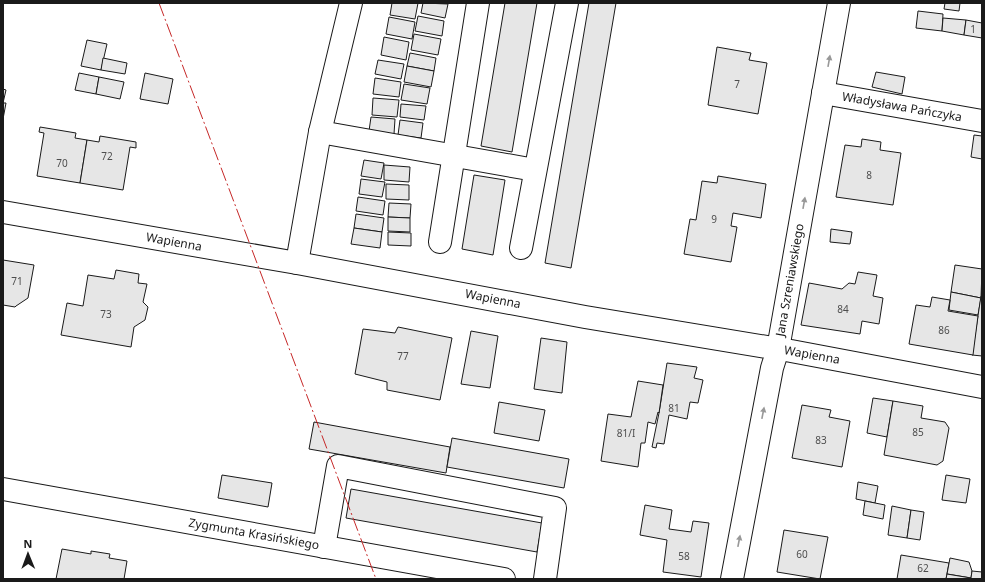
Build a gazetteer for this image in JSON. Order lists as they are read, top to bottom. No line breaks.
{"streets":{"street":["Władysława Pańczyka","Wapienna","Jana Szreniawskiego","Zygmunta Krasińskiego"]},"crossings":[["Władysława Pańczyka","Jana Szreniawskiego"],["Wapienna","Jana Szreniawskiego"]],"one_way":["Jana Szreniawskiego"],"house_numbers":["1","7","72","70","8","9","71","84","73","86","77","81","85","81/I","83","60","58","62"],"north":"top"}
